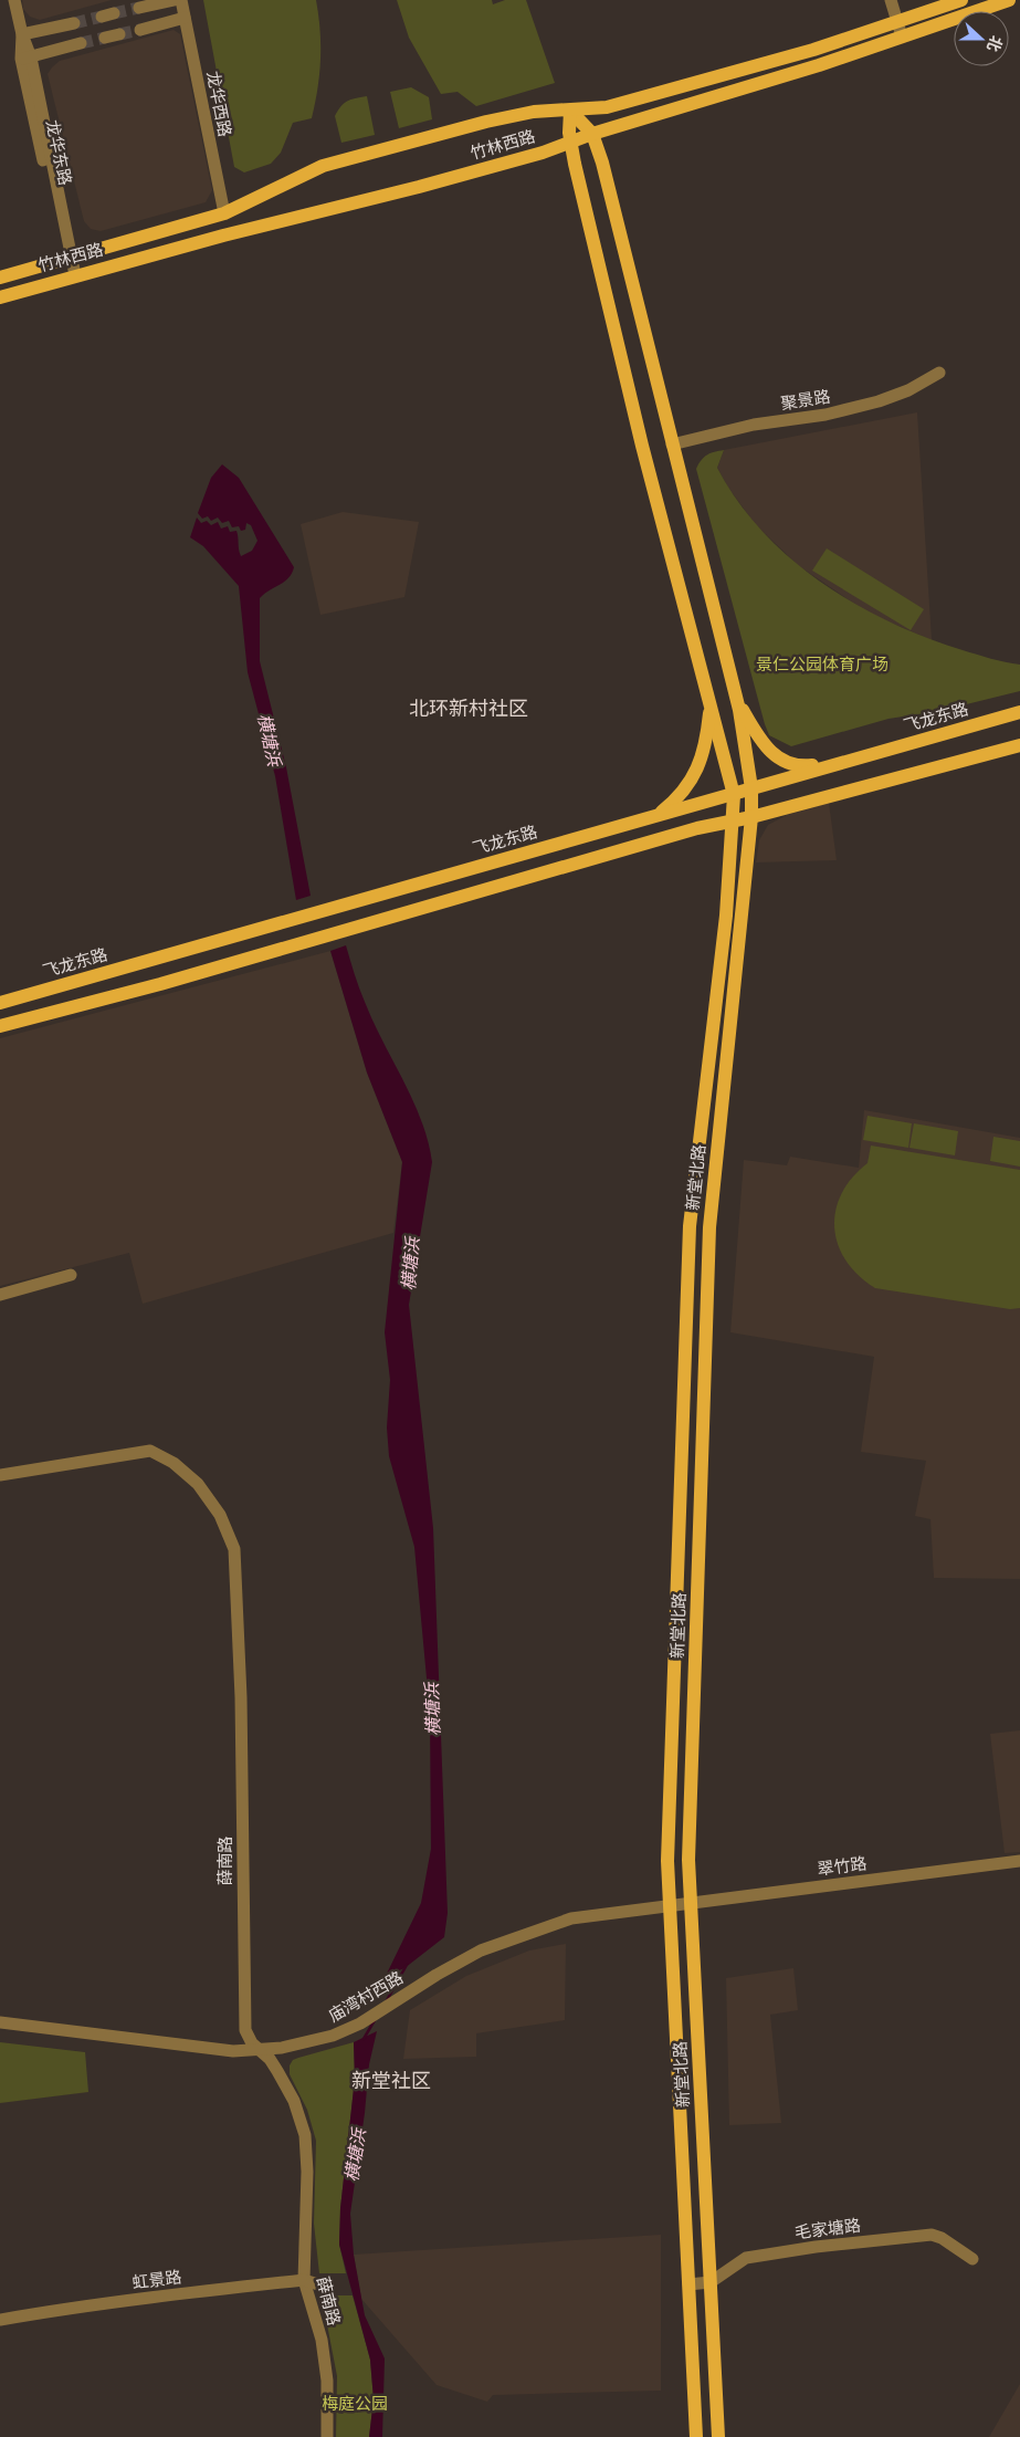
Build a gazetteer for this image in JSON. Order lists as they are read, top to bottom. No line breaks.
{"streets":{"main road":["竹林西路","飞龙东路","新堂北路"],"street":["龙华西路","龙华东路","聚景路","薛南路","翠竹路","庙湾村西路","毛家塘路","虹景路"]},"crossings":[["龙华西路","竹林西路"],["竹林西路","龙华东路"],["竹林西路","新堂北路"],["飞龙东路","新堂北路"],["新堂北路","翠竹路"],["新堂北路","庙湾村西路"],["新堂北路","毛家塘路"],["薛南路","庙湾村西路"],["薛南路","虹景路"],["翠竹路","庙湾村西路"]],"districts":["北环新村社区","新堂社区"],"water":["横塘浜"],"parks":["景仁公园体育广场","梅庭公园"],"north":"right"}
